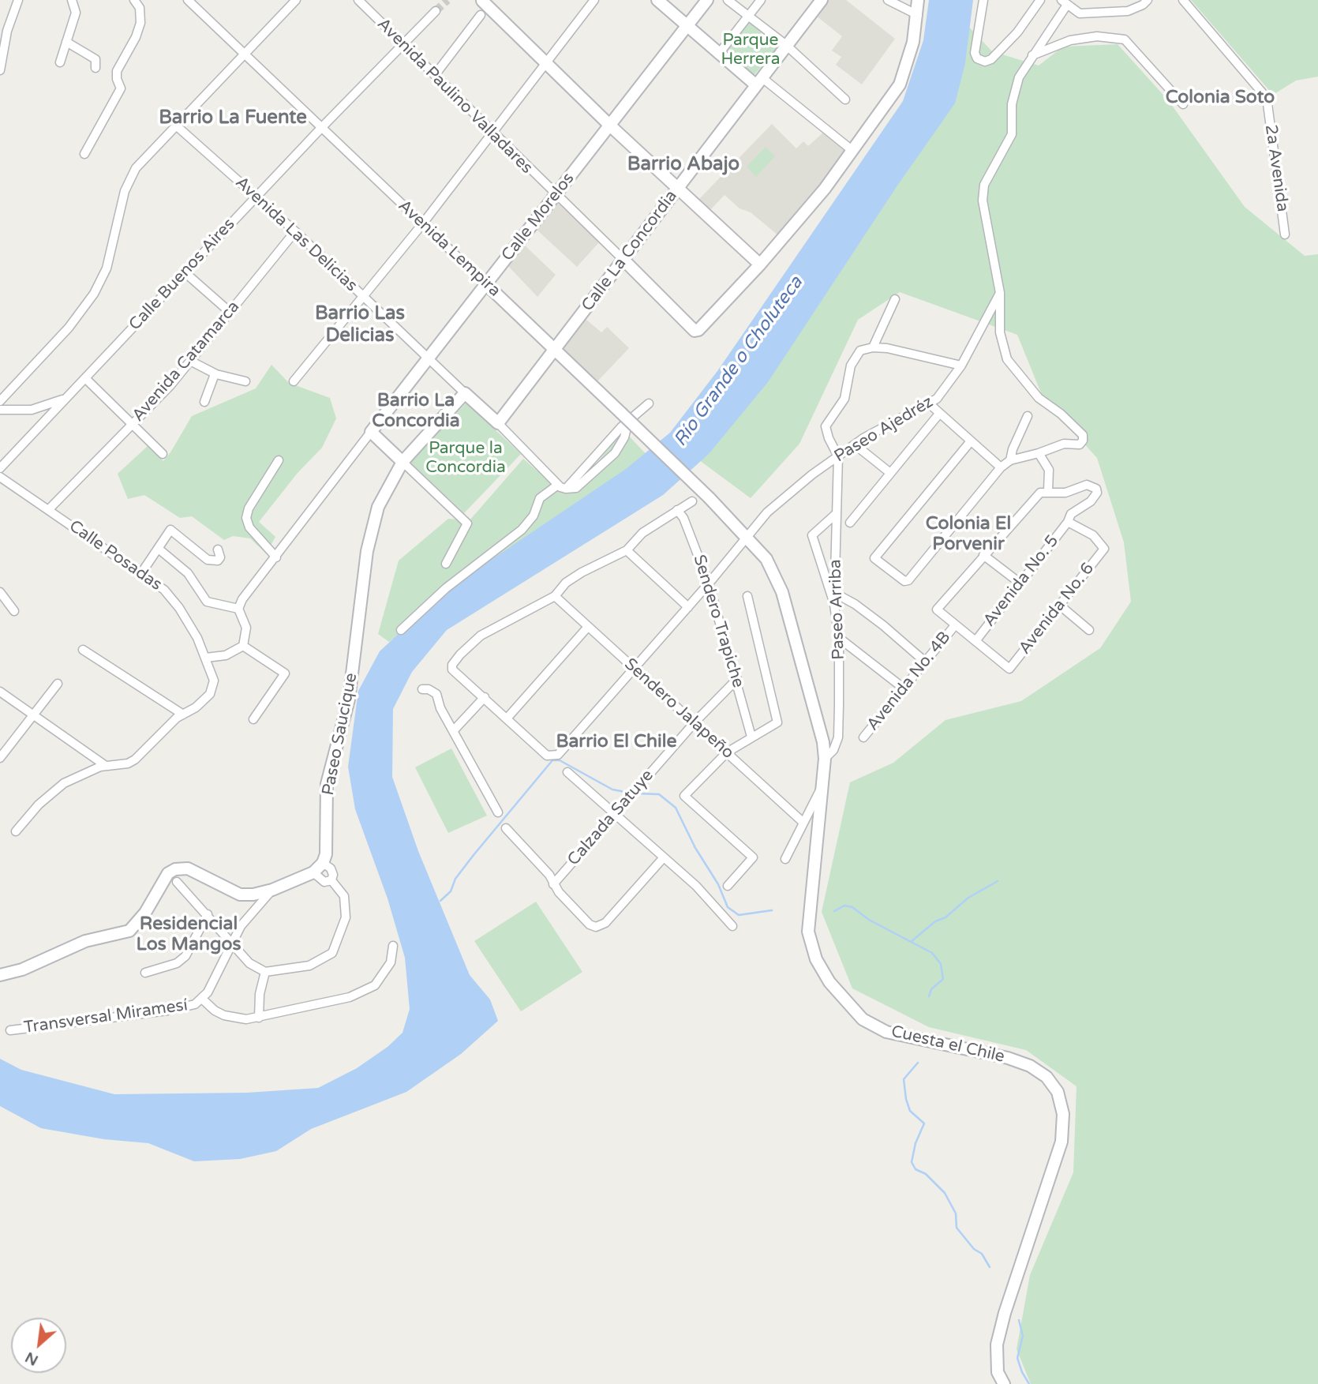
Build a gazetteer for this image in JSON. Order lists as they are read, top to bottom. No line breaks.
{"streets":{"main road":["Avenida Paulino Valladares","Calle Morelos","Avenida Las Delicias","Avenida Lempira","Calle La Concordia","Paseo Saucique","Cuesta el Chile"],"street":["2a Avenida","Calle Buenos Aires","Avenida Catamarca","Paseo Ajedréz","Calle Posadas","Avenida No. 5","Avenida No. 6","Paseo Arriba","Sendero Trapiche","Avenida No. 4B","Sendero Jalapeño","Calzada Satuye","Transversal Miramesí"]},"crossings":[["Avenida Paulino Valladares","Calle Morelos"],["Avenida Paulino Valladares","Calle La Concordia"],["Avenida Paulino Valladares","Calle Buenos Aires"],["Calle Morelos","Avenida Las Delicias"],["Calle Morelos","Avenida Lempira"],["Avenida Las Delicias","Calle La Concordia"],["Avenida Las Delicias","Calle Buenos Aires"],["Avenida Las Delicias","Avenida Catamarca"],["Avenida Las Delicias","Paseo Saucique"],["Avenida Lempira","Calle La Concordia"],["Avenida Lempira","Calle Buenos Aires"],["Avenida Lempira","Cuesta el Chile"],["Avenida Catamarca","Calle Posadas"],["Paseo Ajedréz","Paseo Arriba"],["Paseo Ajedréz","Sendero Trapiche"],["Paseo Ajedréz","Sendero Jalapeño"],["Paseo Ajedréz","Cuesta el Chile"],["Avenida No. 5","Avenida No. 6"],["Paseo Arriba","Cuesta el Chile"],["Sendero Trapiche","Calzada Satuye"],["Sendero Jalapeño","Calzada Satuye"]],"districts":["Colonia Soto","Barrio La Fuente","Barrio Abajo","Barrio Las Delicias","Barrio La Concordia","Colonia El Porvenir","Barrio El Chile","Residencial Los Mangos"],"water":["Río Grande o Choluteca"],"parks":["Parque Herrera","Parque la Concordia"],"north":"bottom left"}
